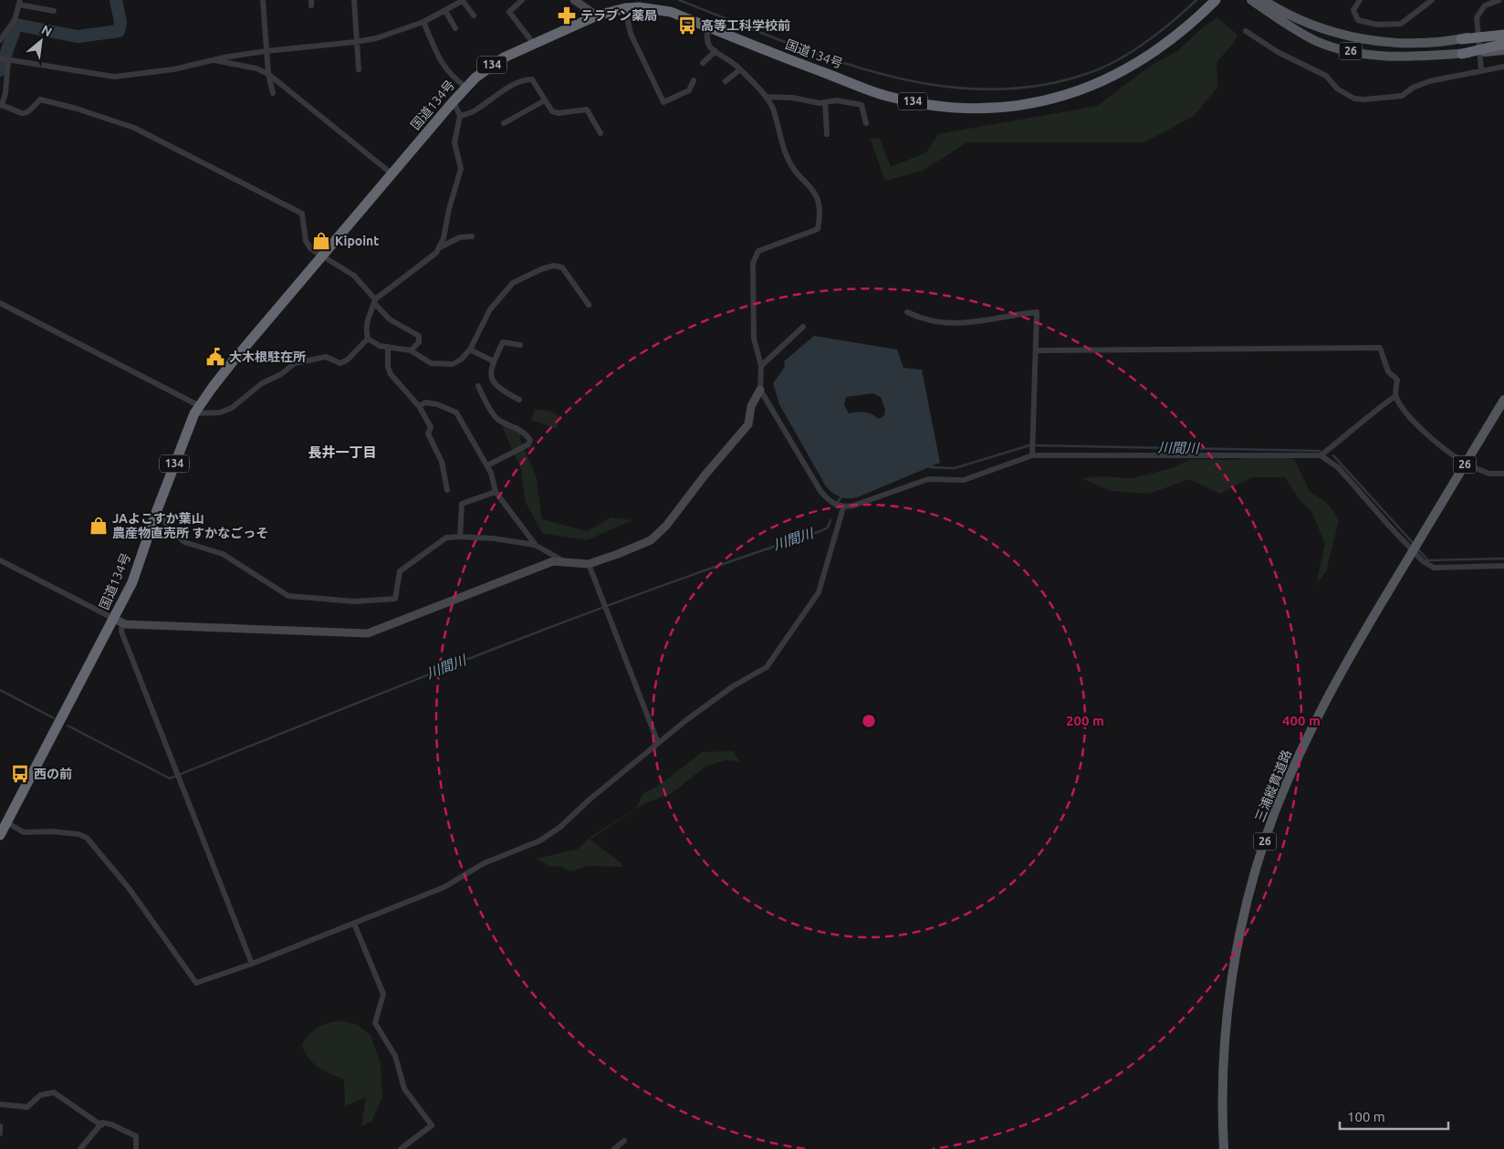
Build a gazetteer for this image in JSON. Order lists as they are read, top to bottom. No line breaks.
{"streets":{"highway":["26","国道134号","134"],"main road":["三浦縦貫道路"]},"districts":["長井一丁目"],"water":["川間川"],"places":{"pharmacy":["テラブン薬局"],"bus stop":["高等工科学校前","西の前"],"shop":["Kipoint","JAよこすか葉山 農産物直売所 すかなごっそ"],"public building":["大木根駐在所"]},"scale_bar":"100 m","north":"top right","rings":["200 m","400 m"]}
